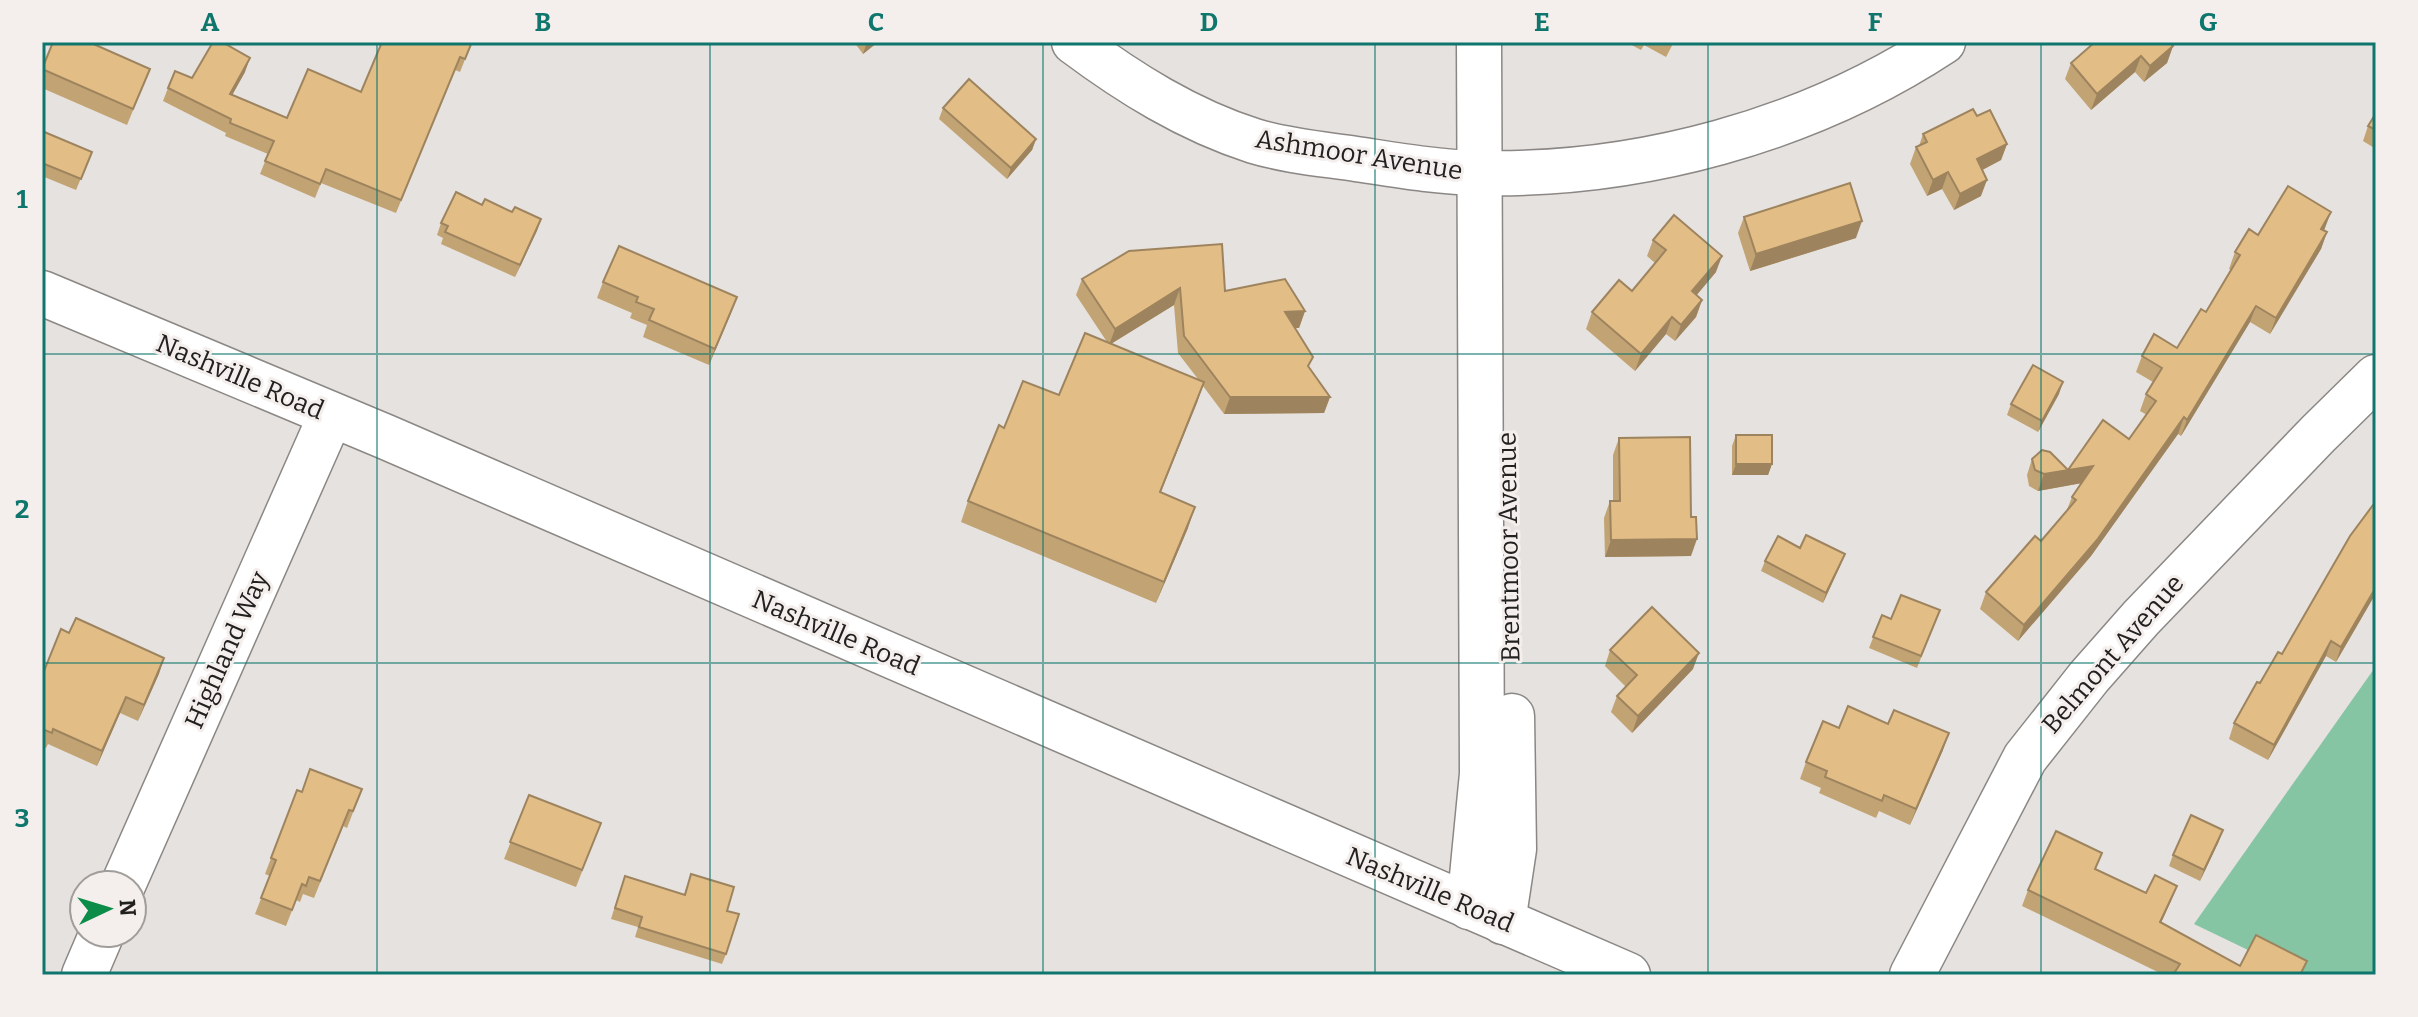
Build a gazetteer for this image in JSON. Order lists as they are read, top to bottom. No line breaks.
{"streets":{"street":["Ashmoor Avenue","Nashville Road","Brentmoor Avenue","Highland Way","Belmont Avenue"]},"crossings":[["Ashmoor Avenue","Brentmoor Avenue"],["Nashville Road","Brentmoor Avenue"],["Nashville Road","Highland Way"]],"north":"right","grid":{"columns":["A","B","C","D","E","F","G"],"rows":["1","2","3"]}}
